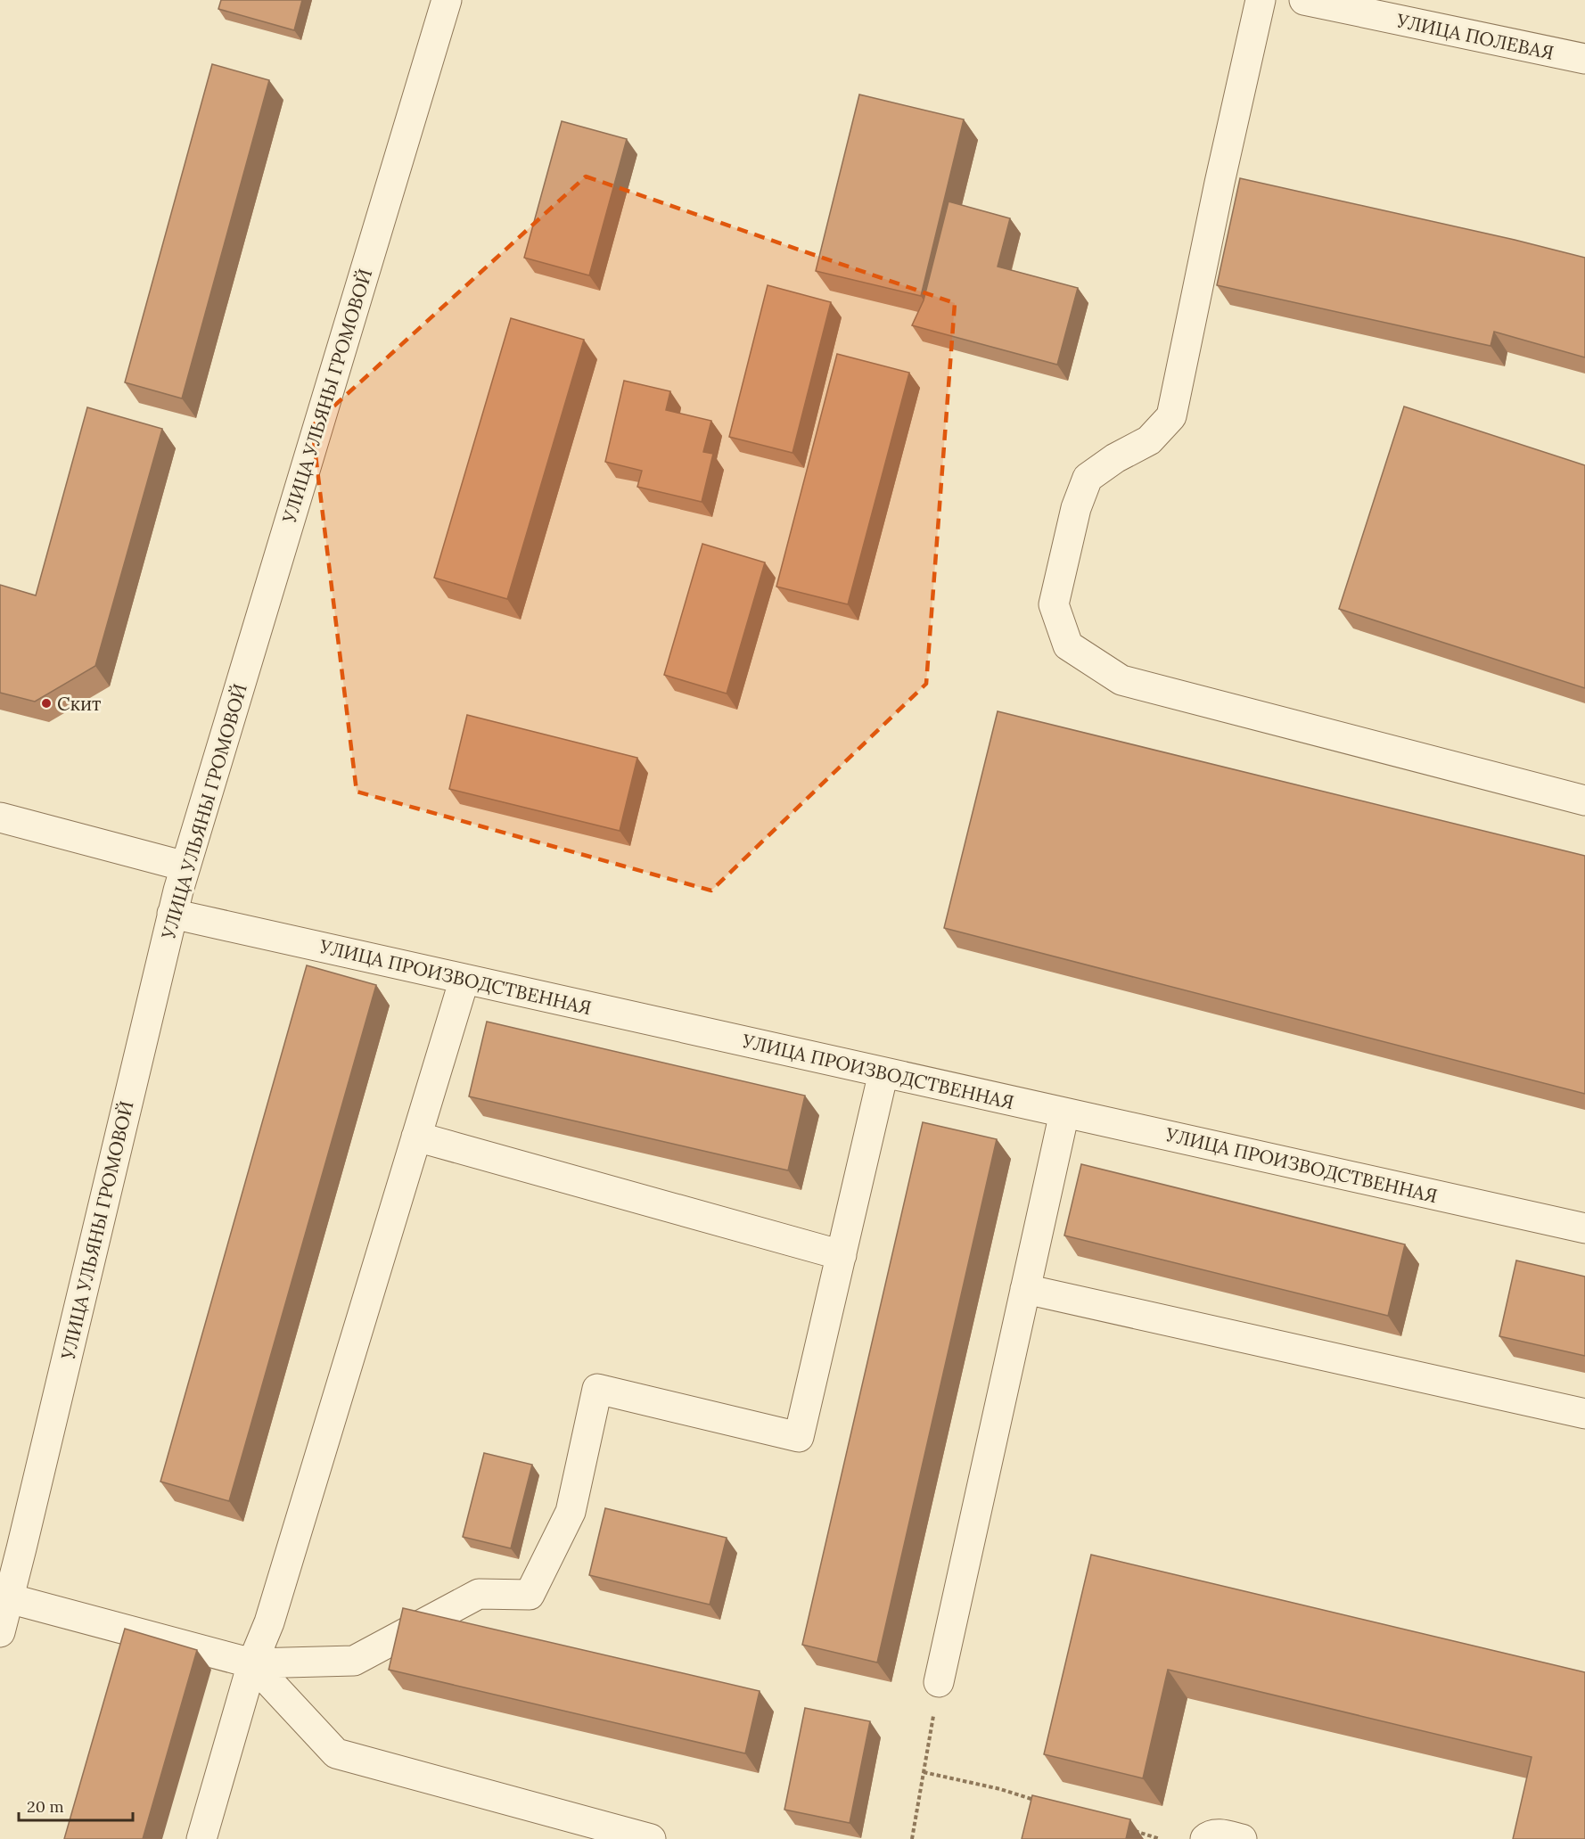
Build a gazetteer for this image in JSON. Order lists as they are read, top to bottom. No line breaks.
{"streets":{"street":["УЛИЦА ПОЛЕВАЯ","УЛИЦА УЛЬЯНЫ ГРОМОВОЙ","УЛИЦА ПРОИЗВОДСТВЕННАЯ"]},"crossings":[["УЛИЦА УЛЬЯНЫ ГРОМОВОЙ","УЛИЦА ПРОИЗВОДСТВЕННАЯ"]],"places":["Скит"],"scale_bar":"20 m"}
